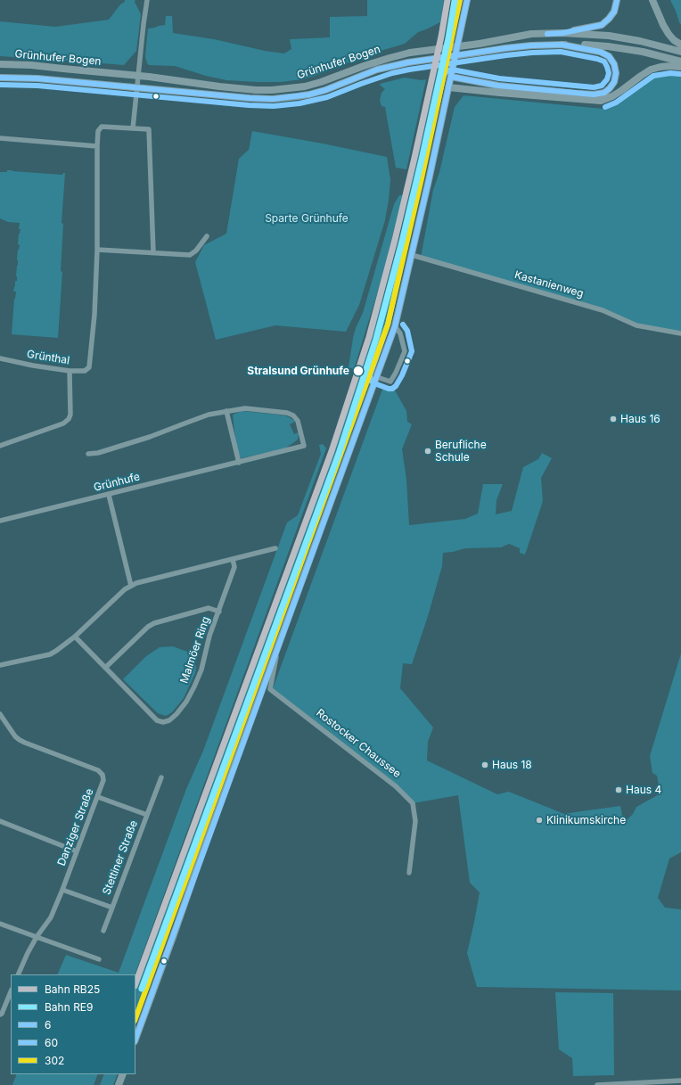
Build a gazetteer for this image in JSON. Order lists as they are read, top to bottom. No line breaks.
{"streets":{"main road":["Grünhufer Bogen","Rostocker Chaussee"],"street":["Kastanienweg","Grünthal","Grünhufe","Malmöer Ring","Danziger Straße","Stettiner Straße"]},"crossings":[["Kastanienweg","Rostocker Chaussee"],["Danziger Straße","Stettiner Straße"]],"parks":["Sparte Grünhufe"],"places":["Stralsund Grünhufe","Haus 16","Berufliche Schule","Haus 18","Haus 4","Klinikumskirche"],"lines":["rail line RB25","transit line 6","transit line 302","rail line RE9","transit line 60"],"legend":["Bahn RB25","Bahn RE9","6","60","302"]}
